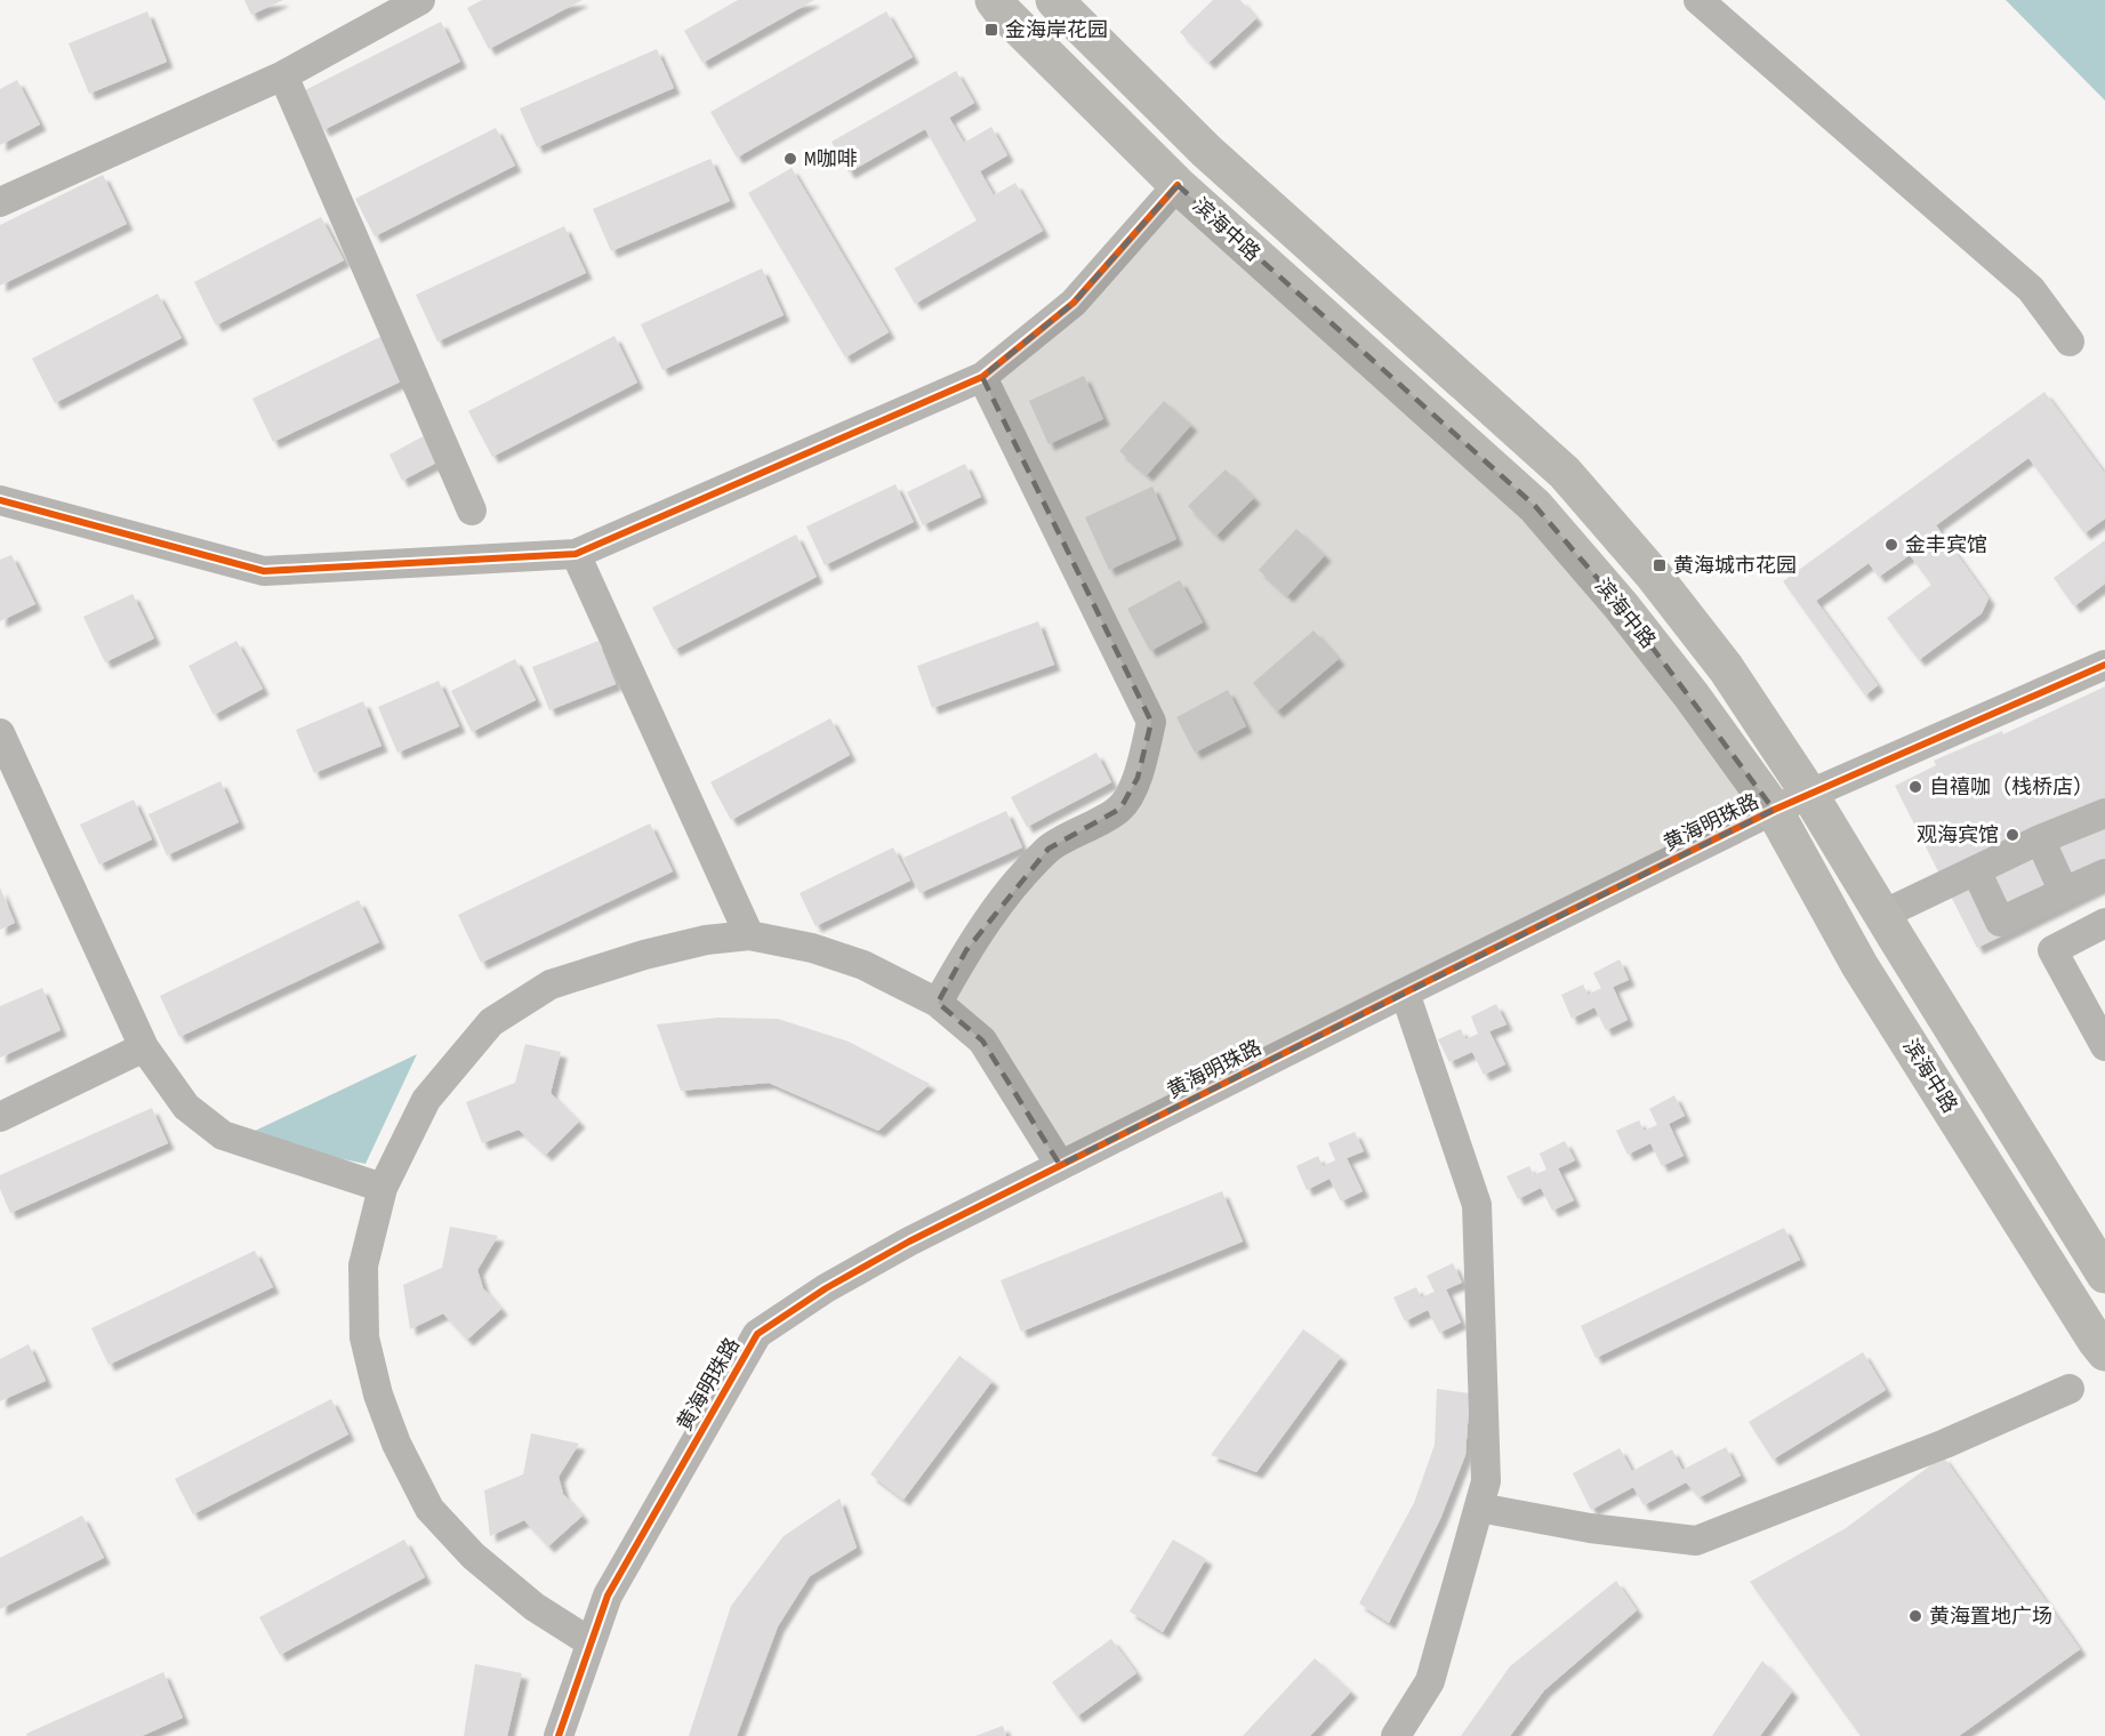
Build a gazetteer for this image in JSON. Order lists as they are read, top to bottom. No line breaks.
{"streets":{"main road":["滨海中路"],"street":["黄海明珠路"]},"crossings":[["滨海中路","黄海明珠路"]],"places":{"transit":["金海岸花园","黄海城市花园"],"other":["M咖啡","金丰宾馆","自禧咖（栈桥店）","观海宾馆","黄海置地广场"]}}
